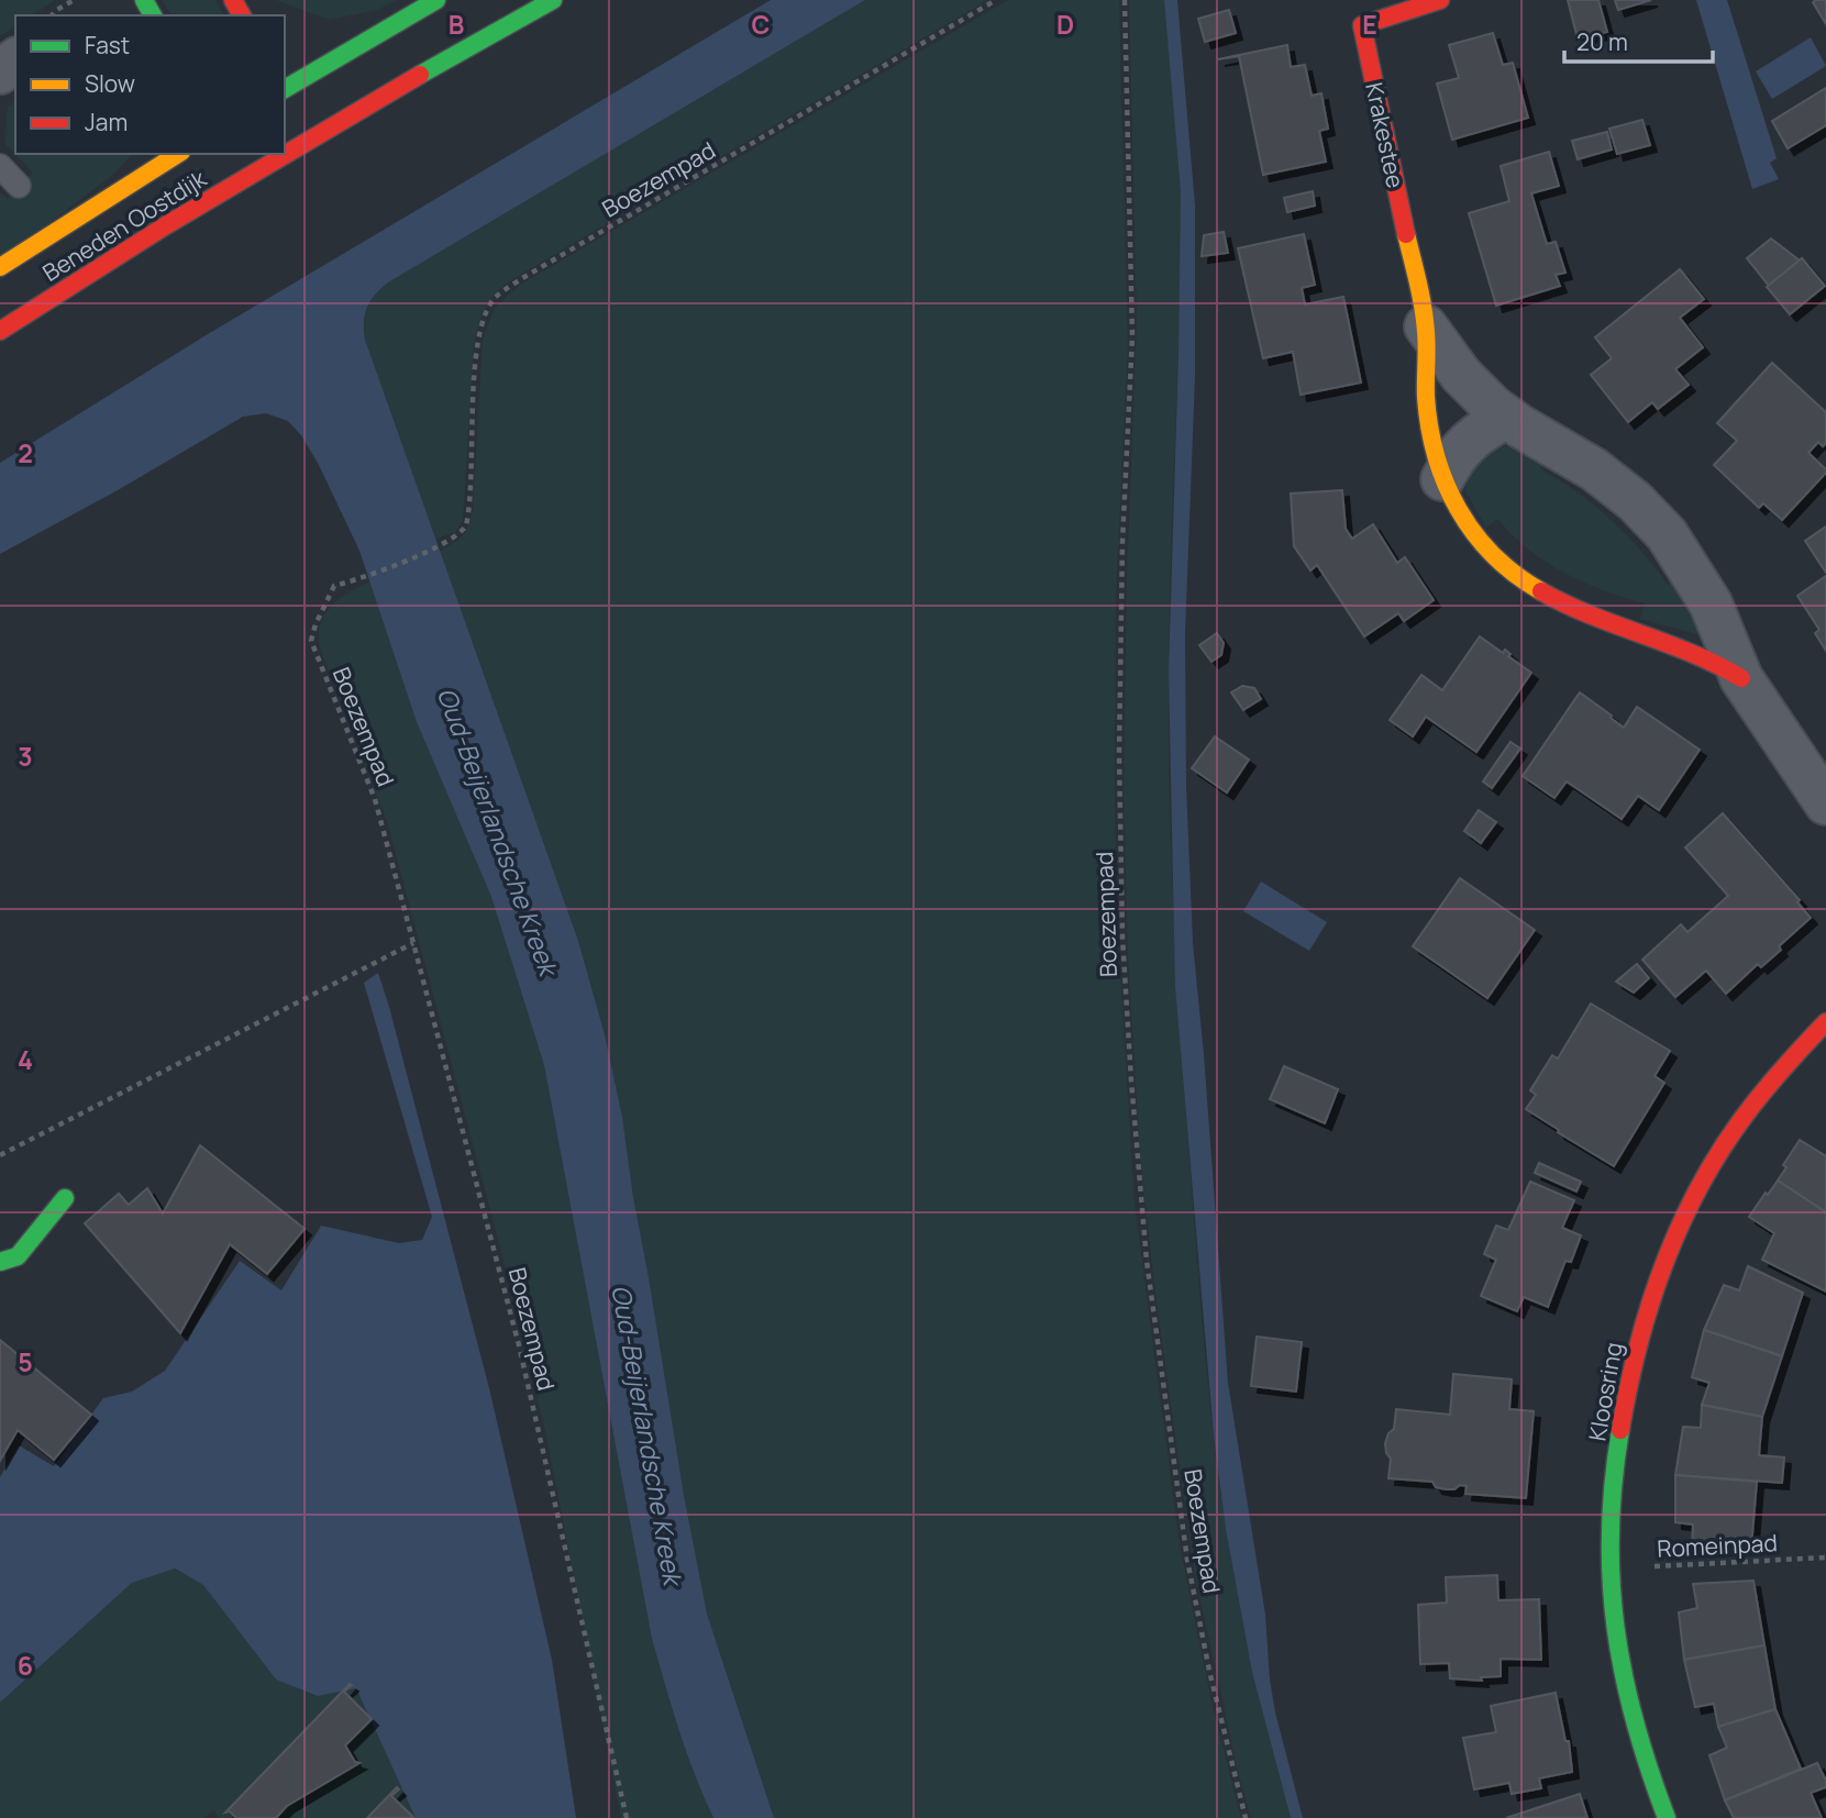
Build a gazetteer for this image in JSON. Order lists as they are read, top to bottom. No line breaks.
{"streets":{"street":["Krakestee","Beneden Oostdijk","Kloosring"],"path":["Boezempad","Romeinpad"]},"crossings":[["Kloosring","Romeinpad"]],"water":["Oud-Beijerlandsche Kreek"],"legend":["Fast","Slow","Jam"],"scale_bar":"20 m","grid":{"columns":["B","C","D","E"],"rows":["2","3","4","5","6"]}}
